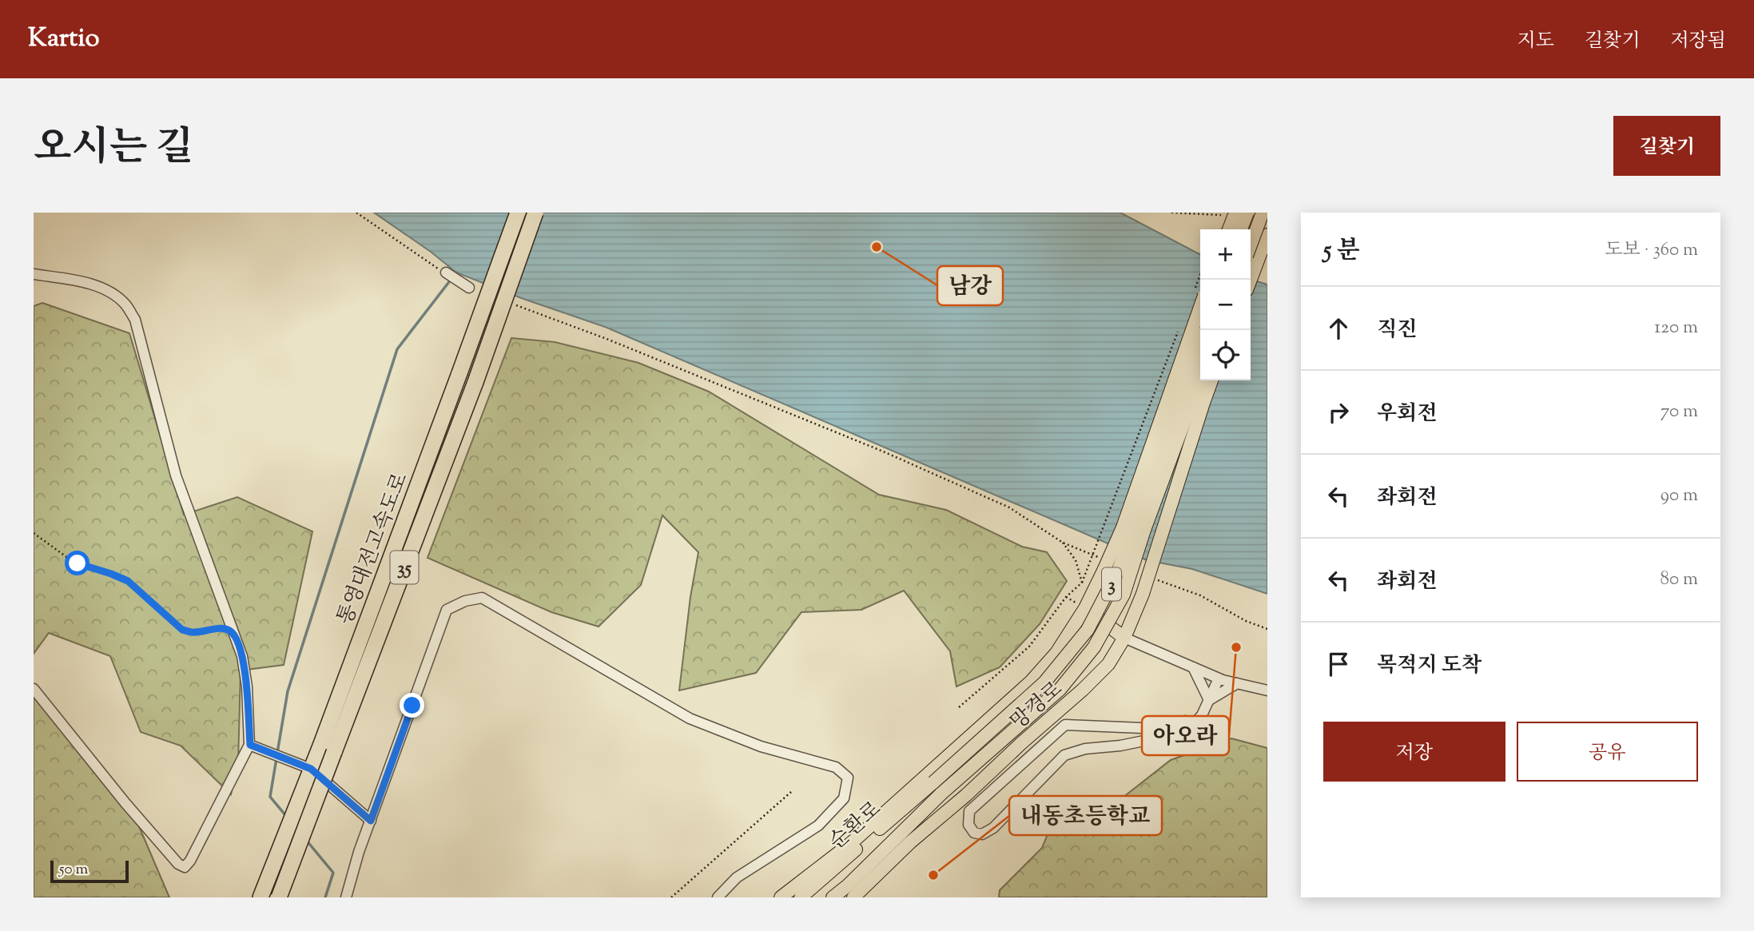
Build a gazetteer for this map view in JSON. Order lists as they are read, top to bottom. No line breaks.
{"streets":{"highway":["통영대전고속도로","35"],"main road":["3","망경로","순환로"]},"places":["남강","아오라","내동초등학교"],"scale_bar":"50 m","page":{"header":"Kartio","nav":["지도","길찾기","저장됨"],"title":"오시는 길","buttons":["길찾기",["저장","공유"]],"heading":["5 분","도보 · 360 m"],"map_buttons":["+","−"],"list":[["직진","120 m"],["우회전","70 m"],["좌회전","90 m"],["좌회전","80 m"],"목적지 도착"],"scale":"50 m"}}
